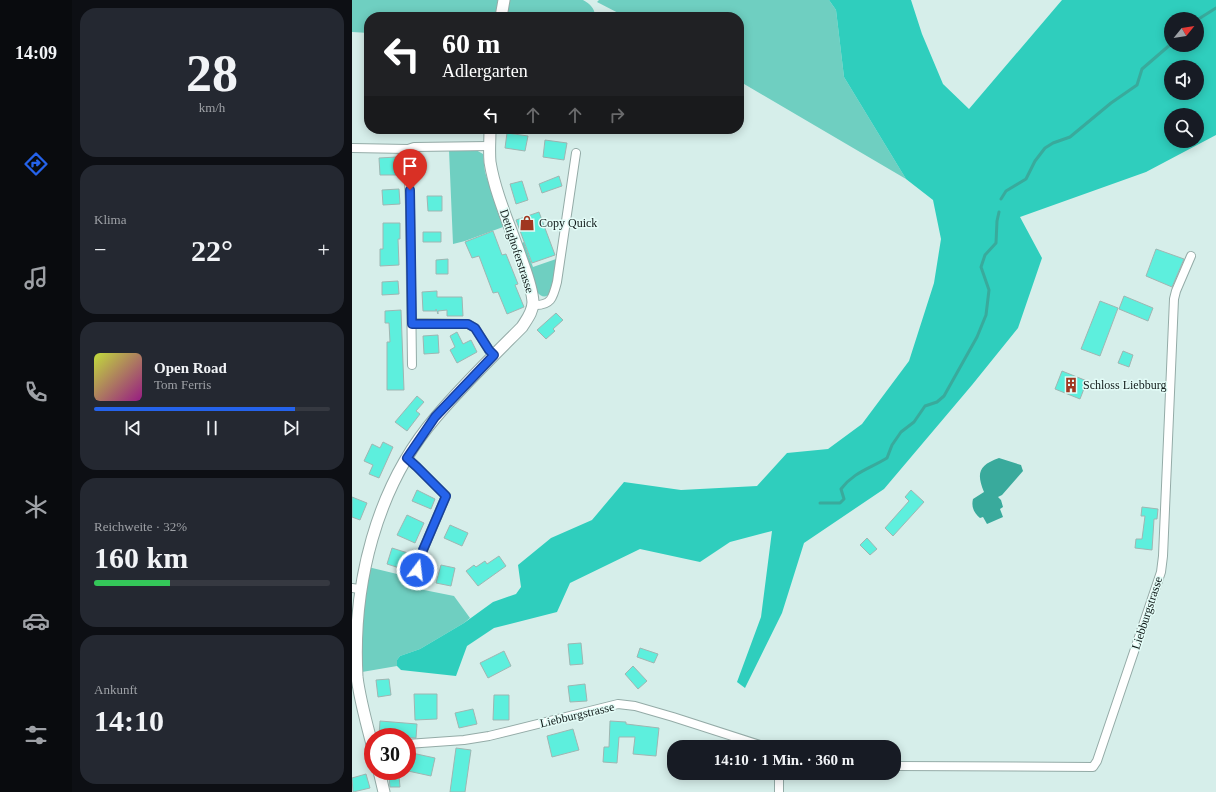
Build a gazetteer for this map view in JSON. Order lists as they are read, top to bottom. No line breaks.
{"streets":{"street":["Dettighoferstrasse","Liebburgstrasse"]},"places":{"shop":["Copy Quick"],"building":["Schloss Liebburg"]},"north":"top right","page":{"tabs":"14:09","tile":[["28","km/h"],"Klima",["Reichweite · 32%","160 km"],["Ankunft","14:10"]],"turn":["60 m","Adlergarten"],"heat":["−","22°","+"],"song":["Open Road","Tom Ferris"],"limit":"30","trip":"14:10 · 1 Min. · 360 m"}}
